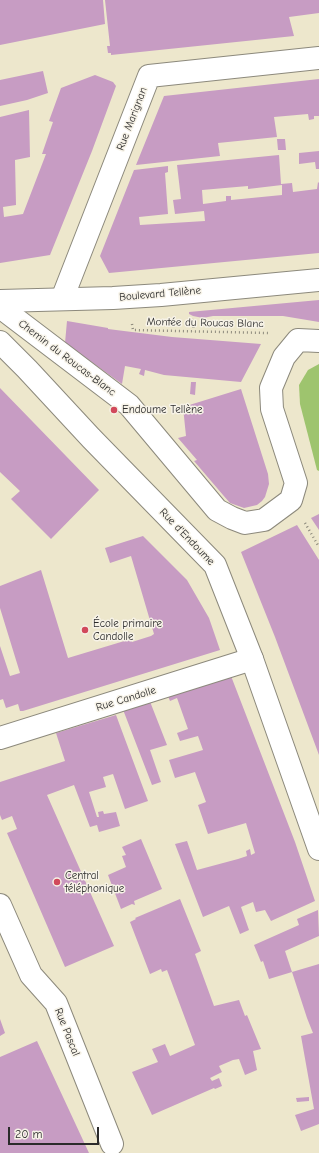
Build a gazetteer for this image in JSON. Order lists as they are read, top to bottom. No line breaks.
{"streets":{"street":["Rue Marignan","Boulevard Tellène","Chemin du Roucas-Blanc","Rue d'Endoume","Rue Candolle","Rue Pascal"],"path":["Montée du Roucas Blanc"]},"crossings":[["Rue Marignan","Boulevard Tellène"],["Montée du Roucas Blanc","Chemin du Roucas-Blanc"],["Rue d'Endoume","Rue Candolle"]],"places":["Endoume Tellène","École primaire Candolle","Central téléphonique"],"scale_bar":"20 m"}
